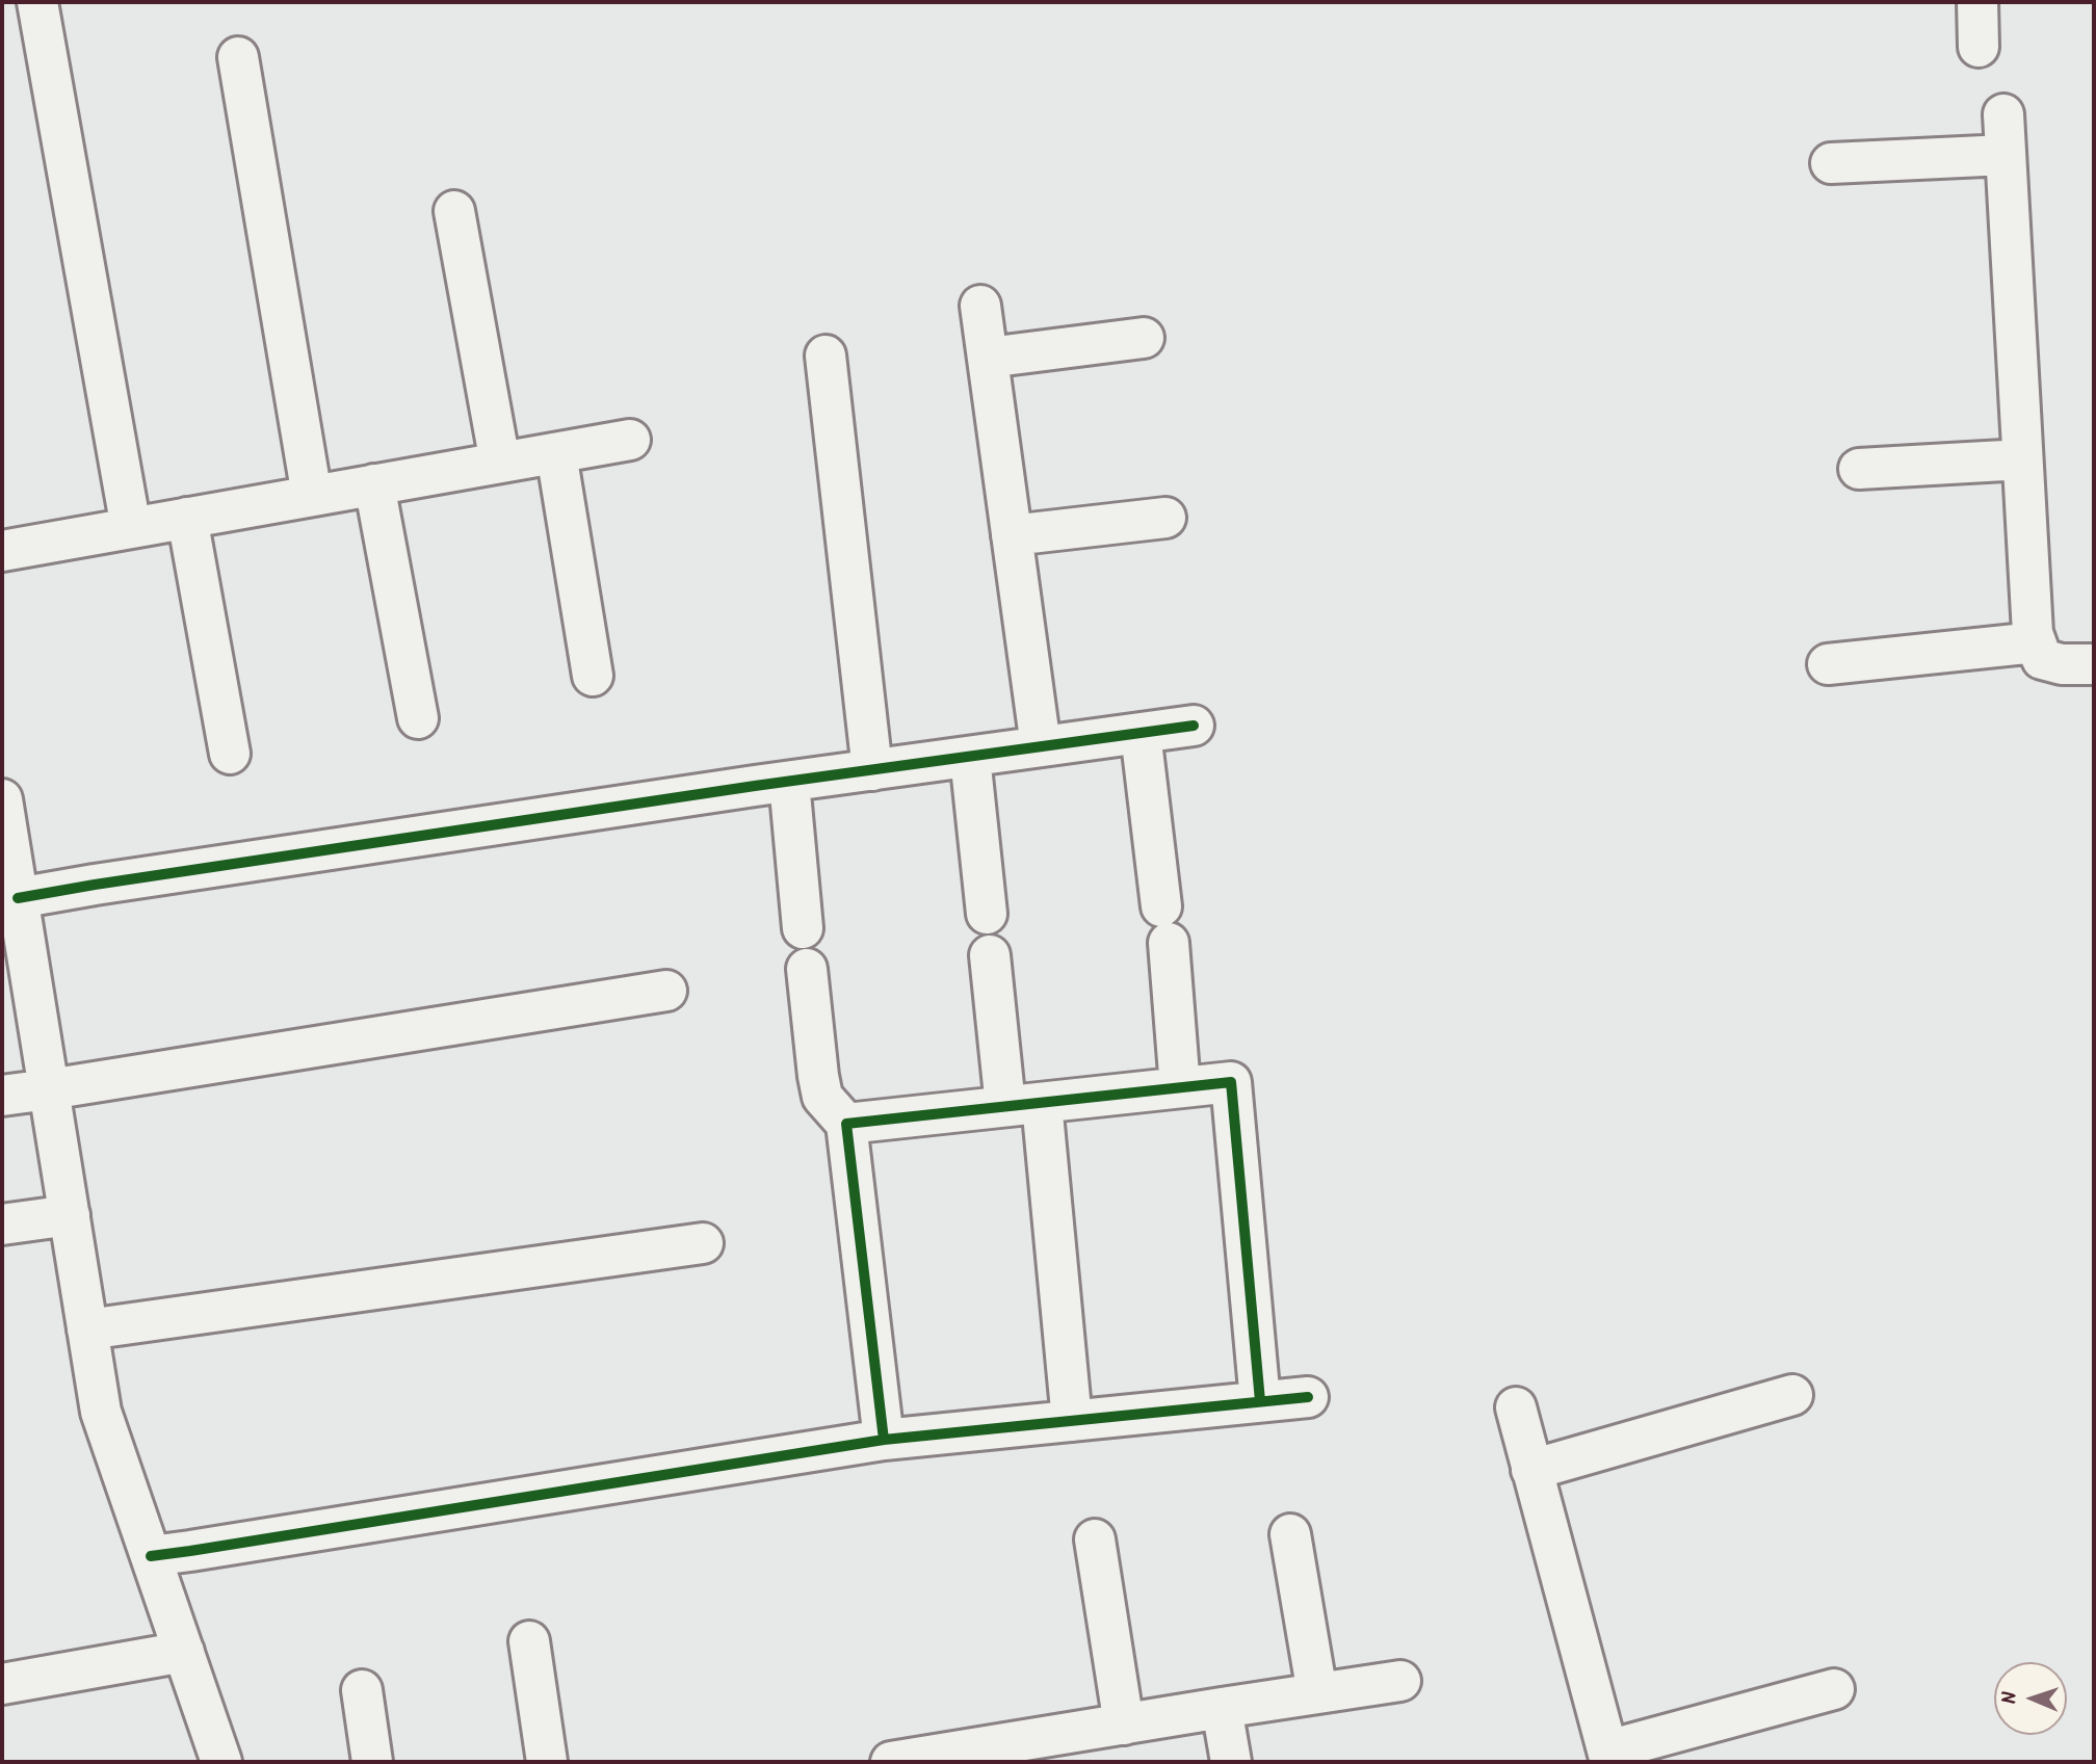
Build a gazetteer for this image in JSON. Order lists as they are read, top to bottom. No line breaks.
{"north":"left"}
